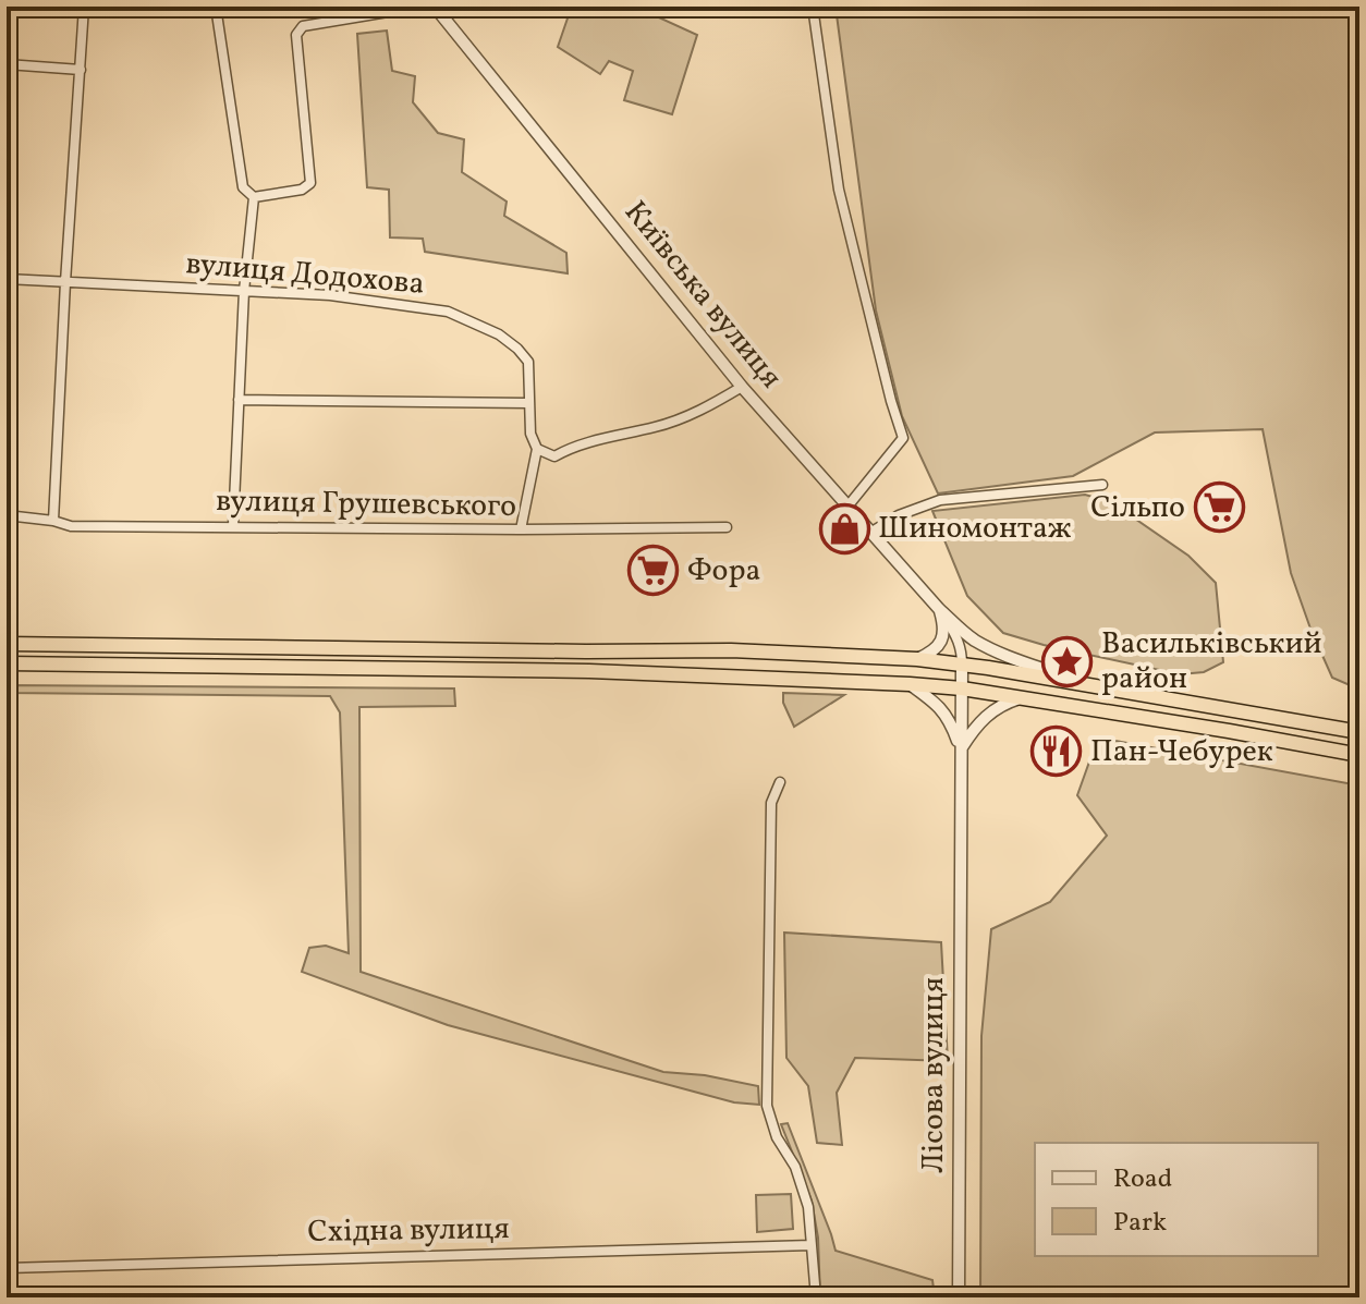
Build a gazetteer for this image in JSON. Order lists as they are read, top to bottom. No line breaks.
{"streets":{"street":["вулиця Додохова","Київська вулиця","вулиця Грушевського","Лісова вулиця","Східна вулиця"]},"places":{"supermarket":["Сільпо","Фора"],"shop":["Шиномонтаж"],"place":["Васильківський район"],"restaurant":["Пан-Чебурек"]},"legend":["Road","Park"]}
